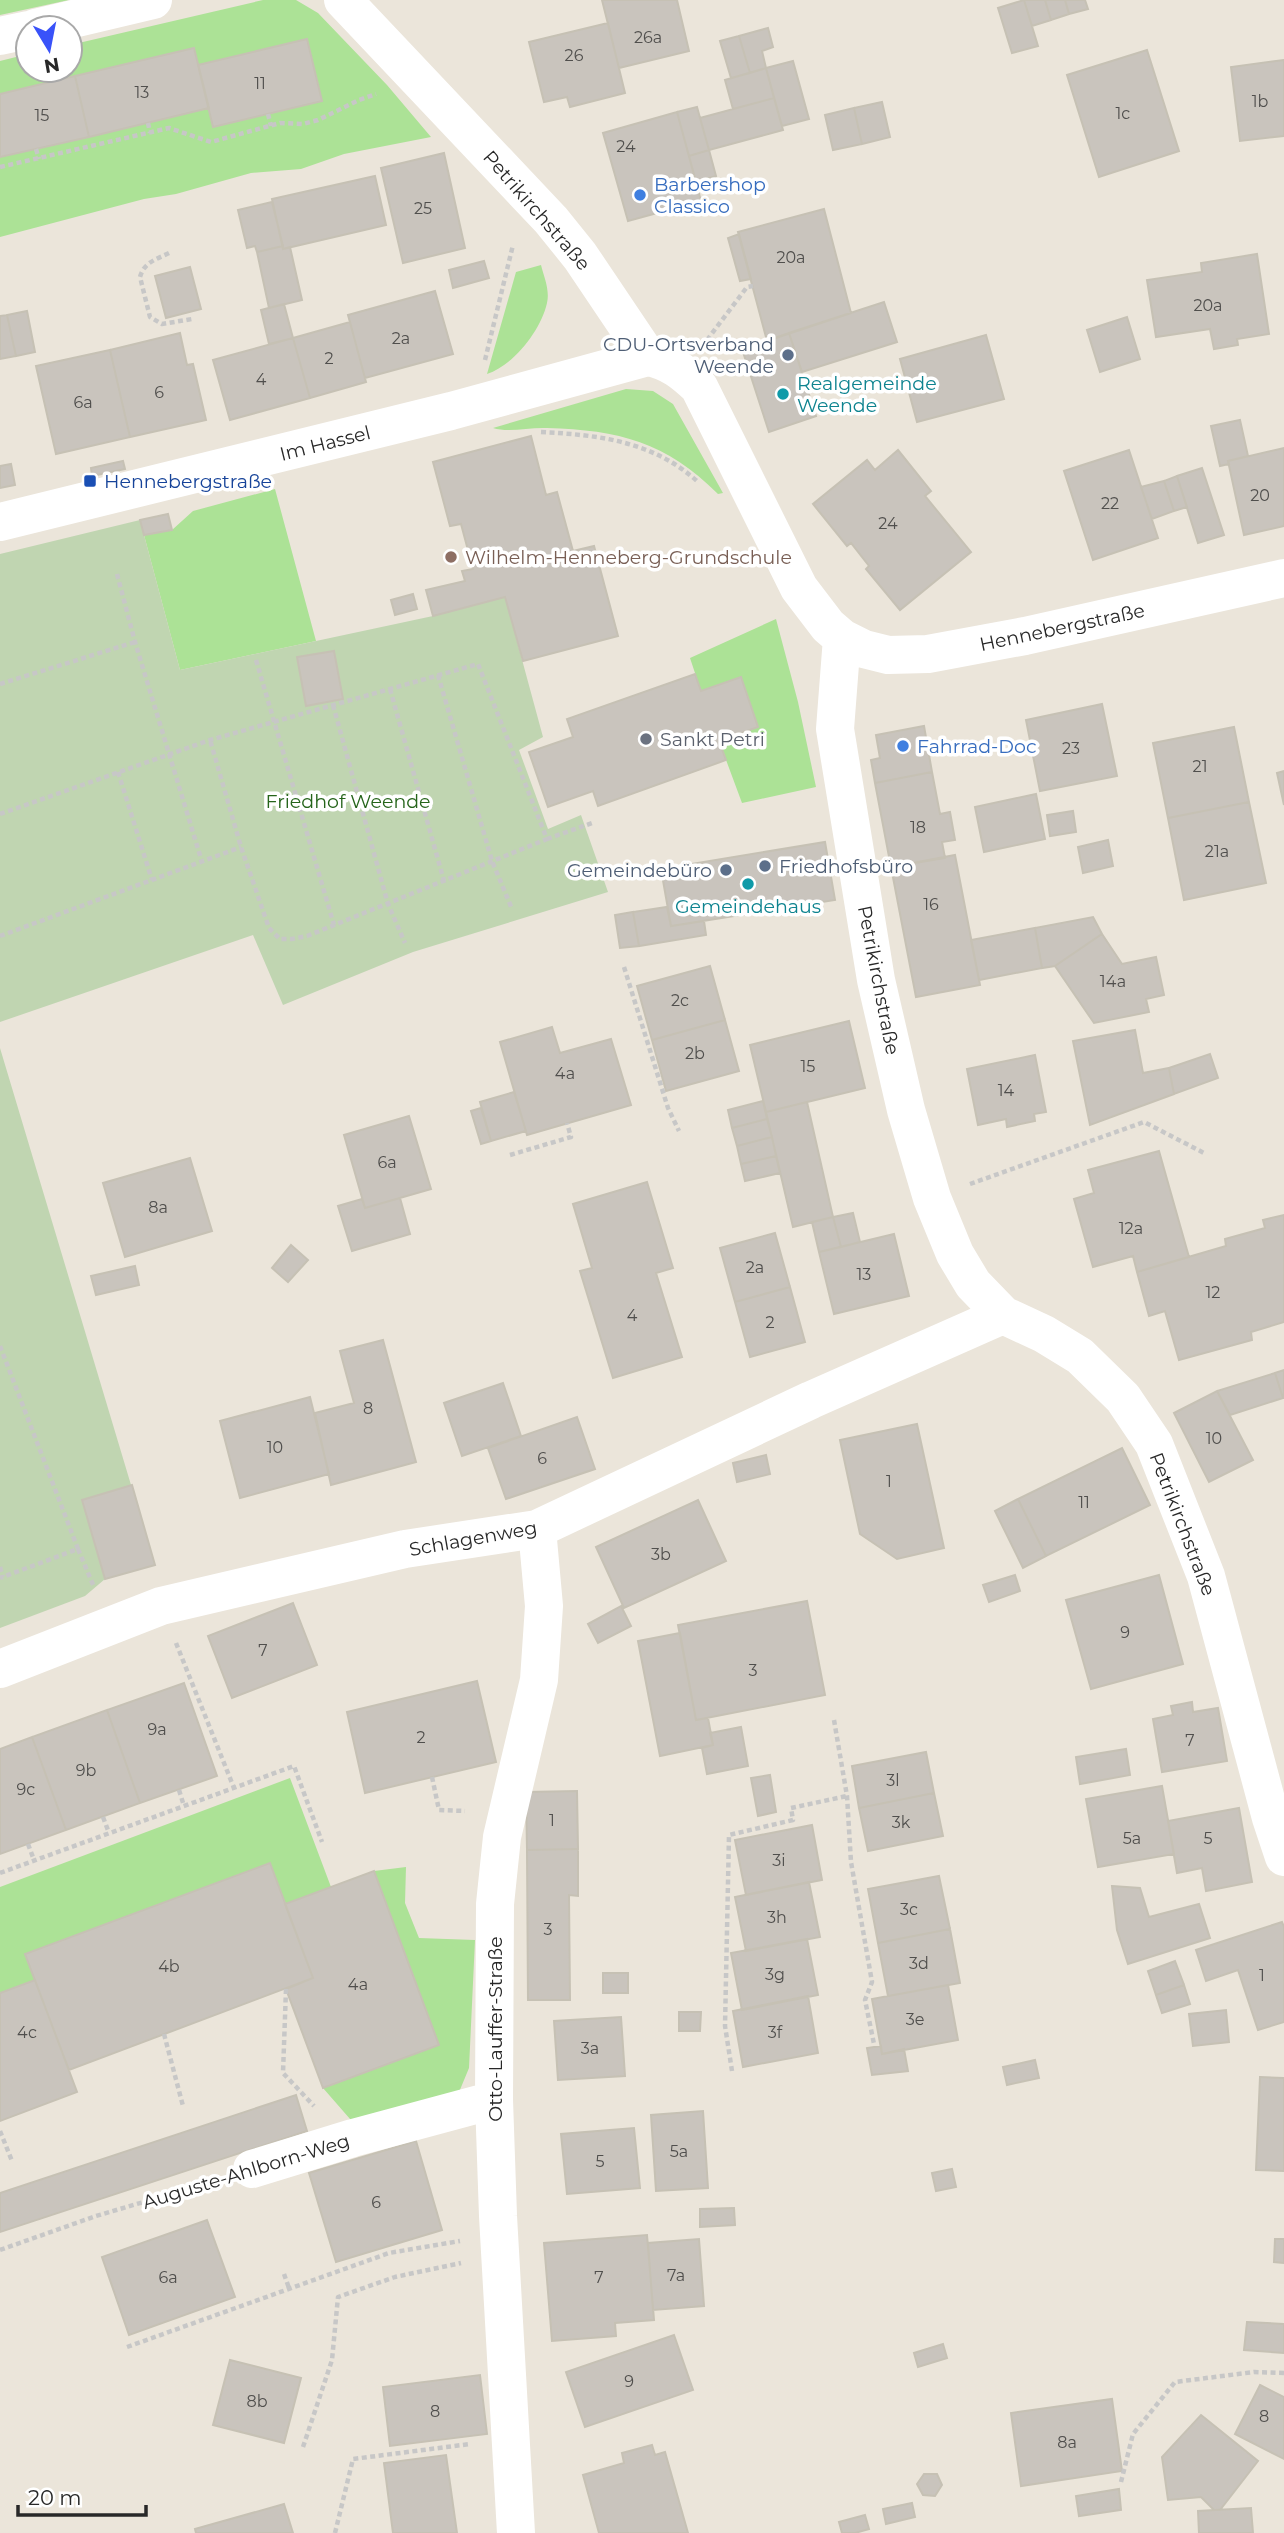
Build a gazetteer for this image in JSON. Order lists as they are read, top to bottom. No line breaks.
{"streets":{"street":["Petrikirchstraße","Im Hassel","Hennebergstraße","Schlagenweg","Otto-Lauffer-Straße","Auguste-Ahlborn-Weg"]},"crossings":[["Petrikirchstraße","Im Hassel"],["Petrikirchstraße","Hennebergstraße"],["Petrikirchstraße","Schlagenweg"],["Schlagenweg","Otto-Lauffer-Straße"],["Otto-Lauffer-Straße","Auguste-Ahlborn-Weg"]],"parks":["Friedhof Weende"],"places":{"other":["Barbershop Classico","CDU-Ortsverband Weende","Realgemeinde Weende","Wilhelm-Henneberg-Grundschule","Sankt Petri","Fahrrad-Doc","Friedhofsbüro","Gemeindebüro","Gemeindehaus"],"transit":["Hennebergstraße"]},"house_numbers":["26a","26","11","13","1b","1c","15","24","25","20a","20a","2a","2","4","6","6a","20","22","24","23","21","18","21a","16","14a","2c","2b","15","4a","14","6a","8a","12a","2a","13","12","4","2","8","10","10","6","1","11","3b","9","7","3","9a","2","7","9b","3l","9c","1","3k","5a","5","3i","3c","3h","3","3d","4b","3g","1","4a","3e","4c","3f","3a","5a","5","6","7a","6a","7","9","8b","8","8","8a"],"scale_bar":"20 m","north":"bottom"}
